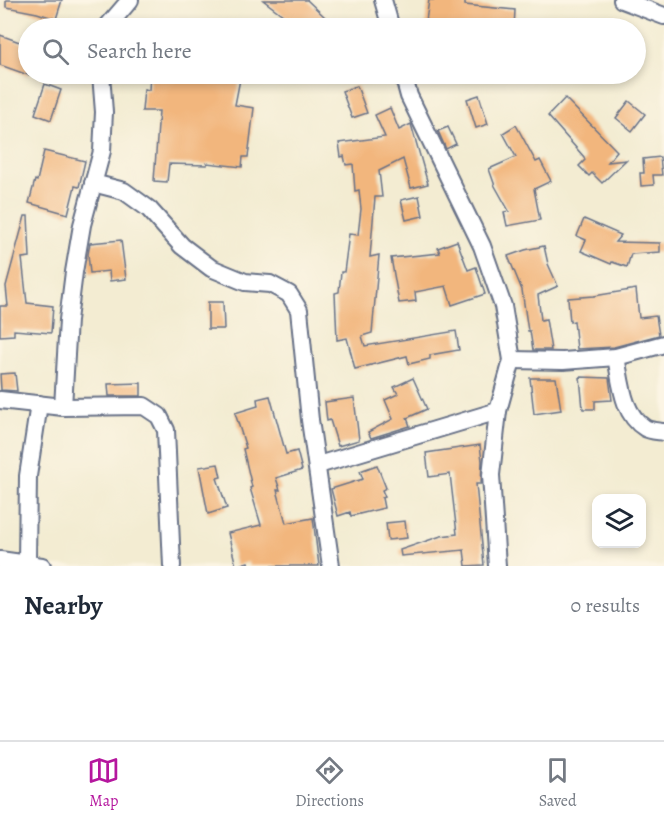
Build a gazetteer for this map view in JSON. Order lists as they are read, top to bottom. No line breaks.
{"page":{"search":"Search here","heading":["Nearby","0 results"],"nav":["Map","Directions","Saved"]}}
